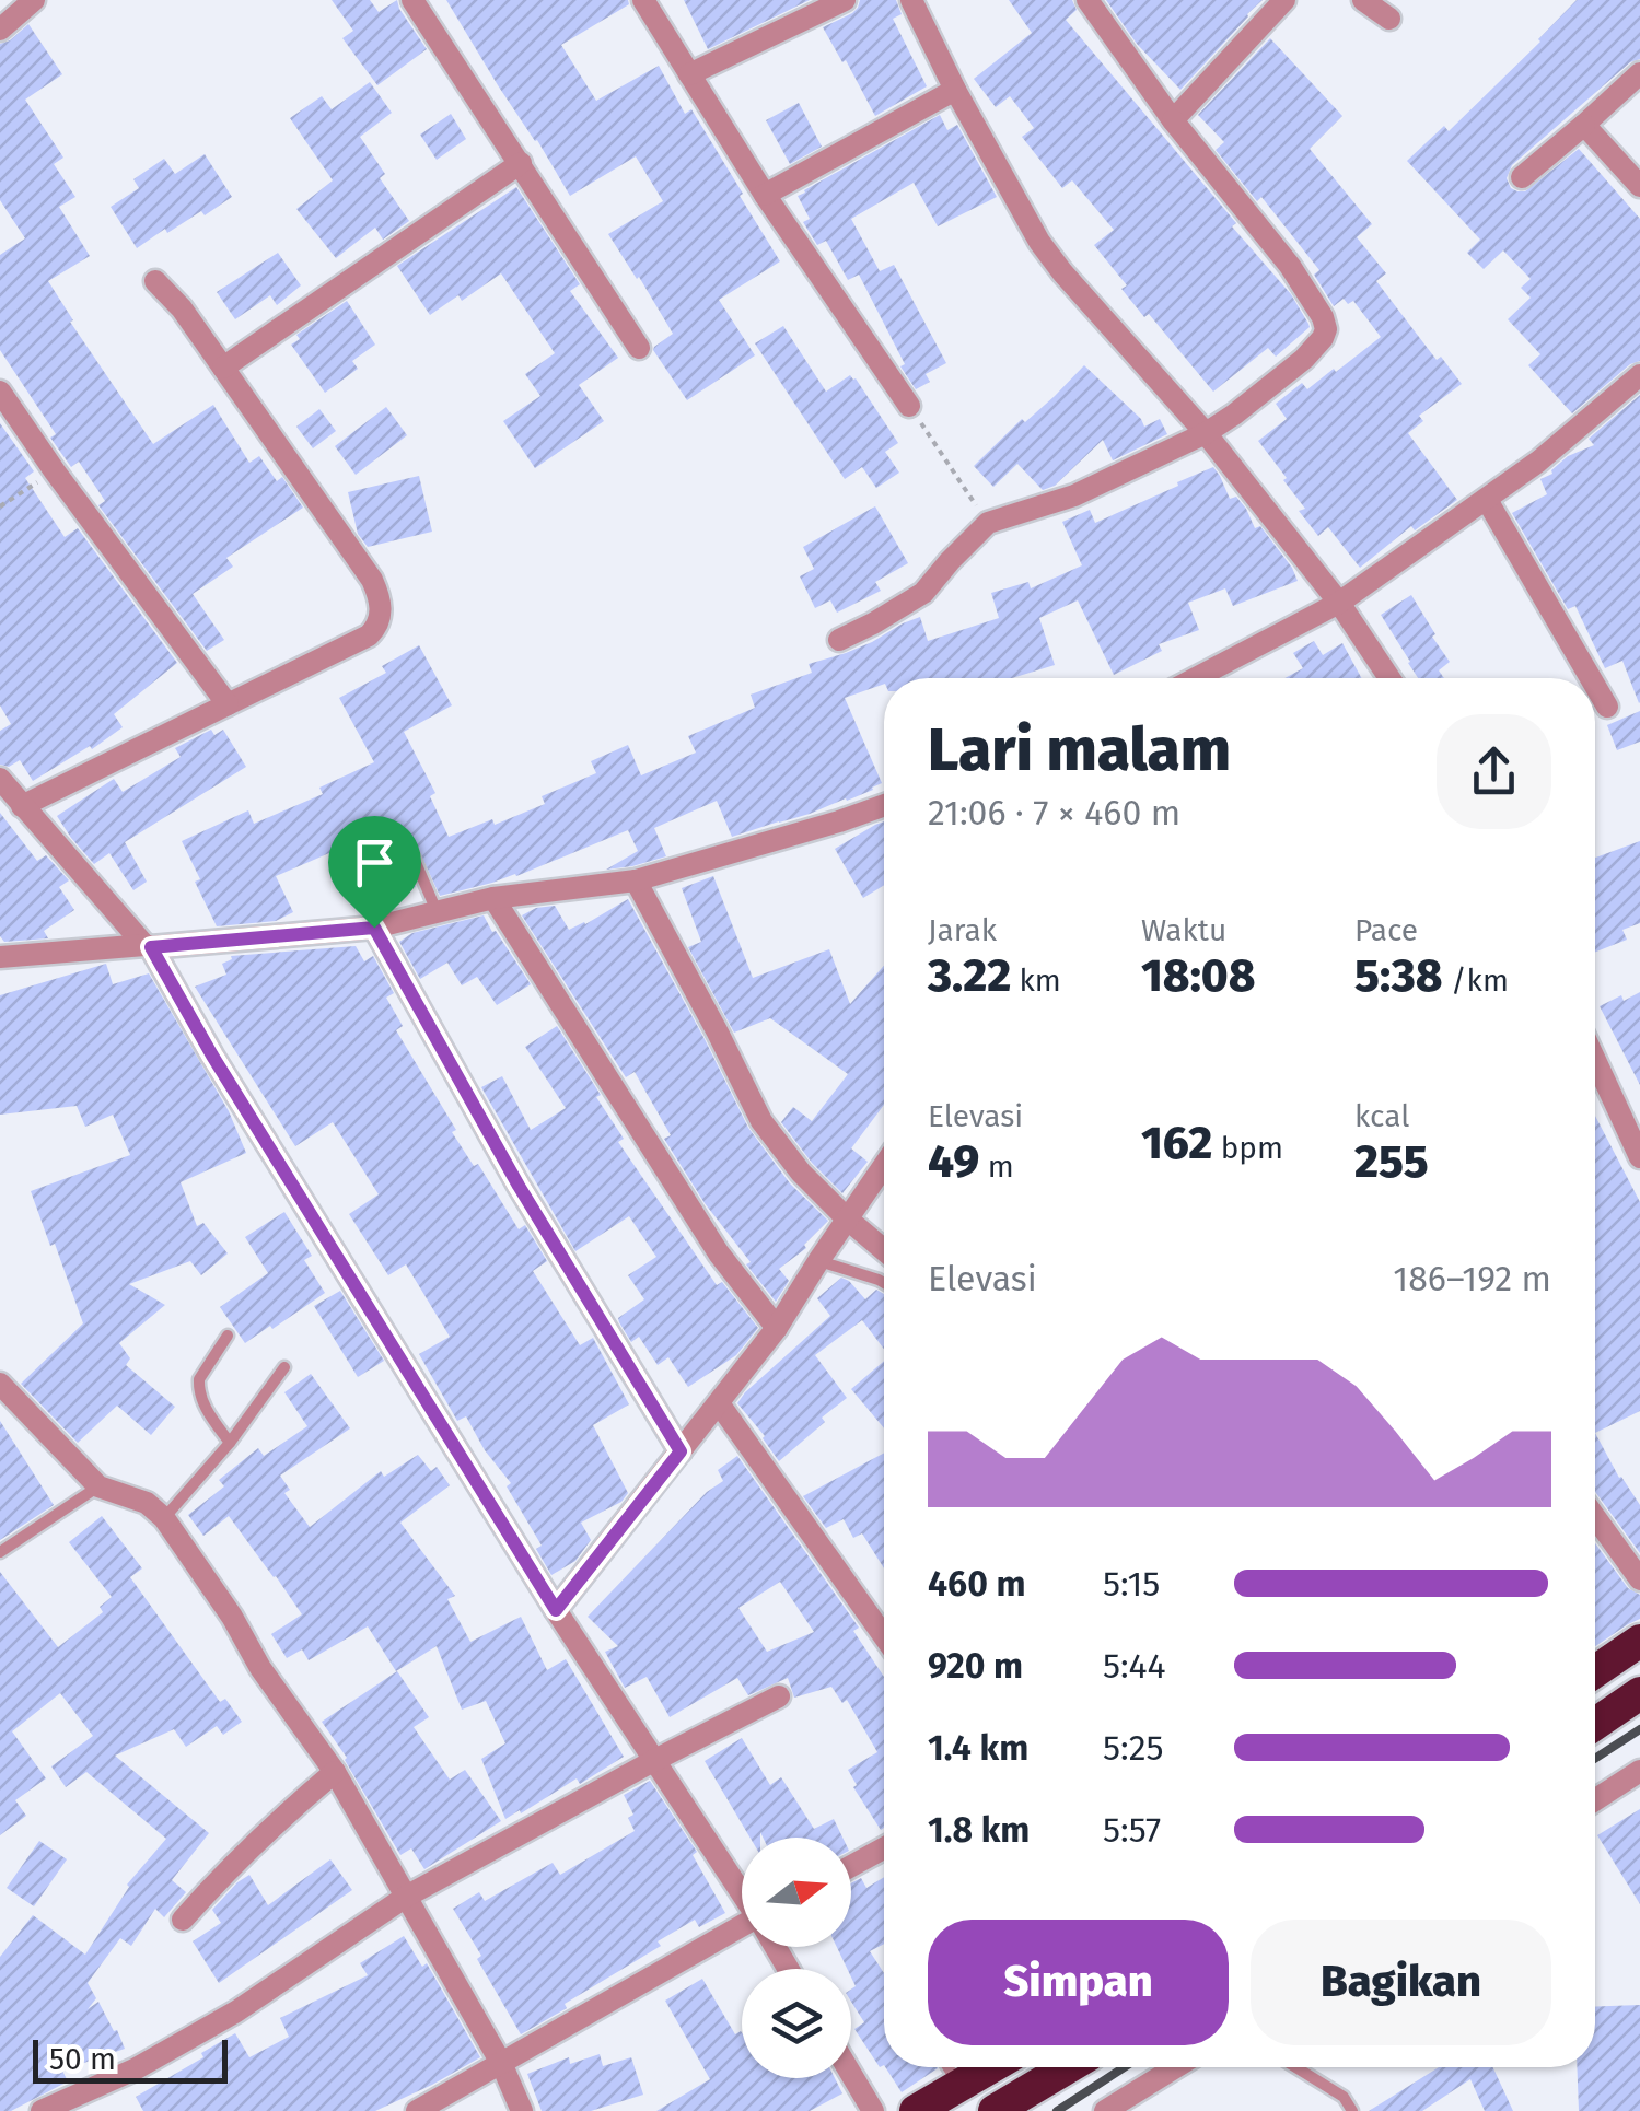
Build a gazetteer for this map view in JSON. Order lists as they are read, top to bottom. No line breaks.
{"scale_bar":"50 m","north":"right","page":{"heading":["Lari malam","21:06 · 7 × 460 m"],"stats":[["Jarak","3.22 km"],["Waktu","18:08"],["Pace","5:38 /km"],["Elevasi","49 m"],["162 bpm"],["kcal","255"]],"chart":["Elevasi","186–192 m"],"list":[{"name":"460 m","note":"5:15"},{"name":"920 m","note":"5:44"},{"name":"1.4 km","note":"5:25"},{"name":"1.8 km","note":"5:57"}],"buttons":["Simpan","Bagikan"],"scale":"50 m"}}
